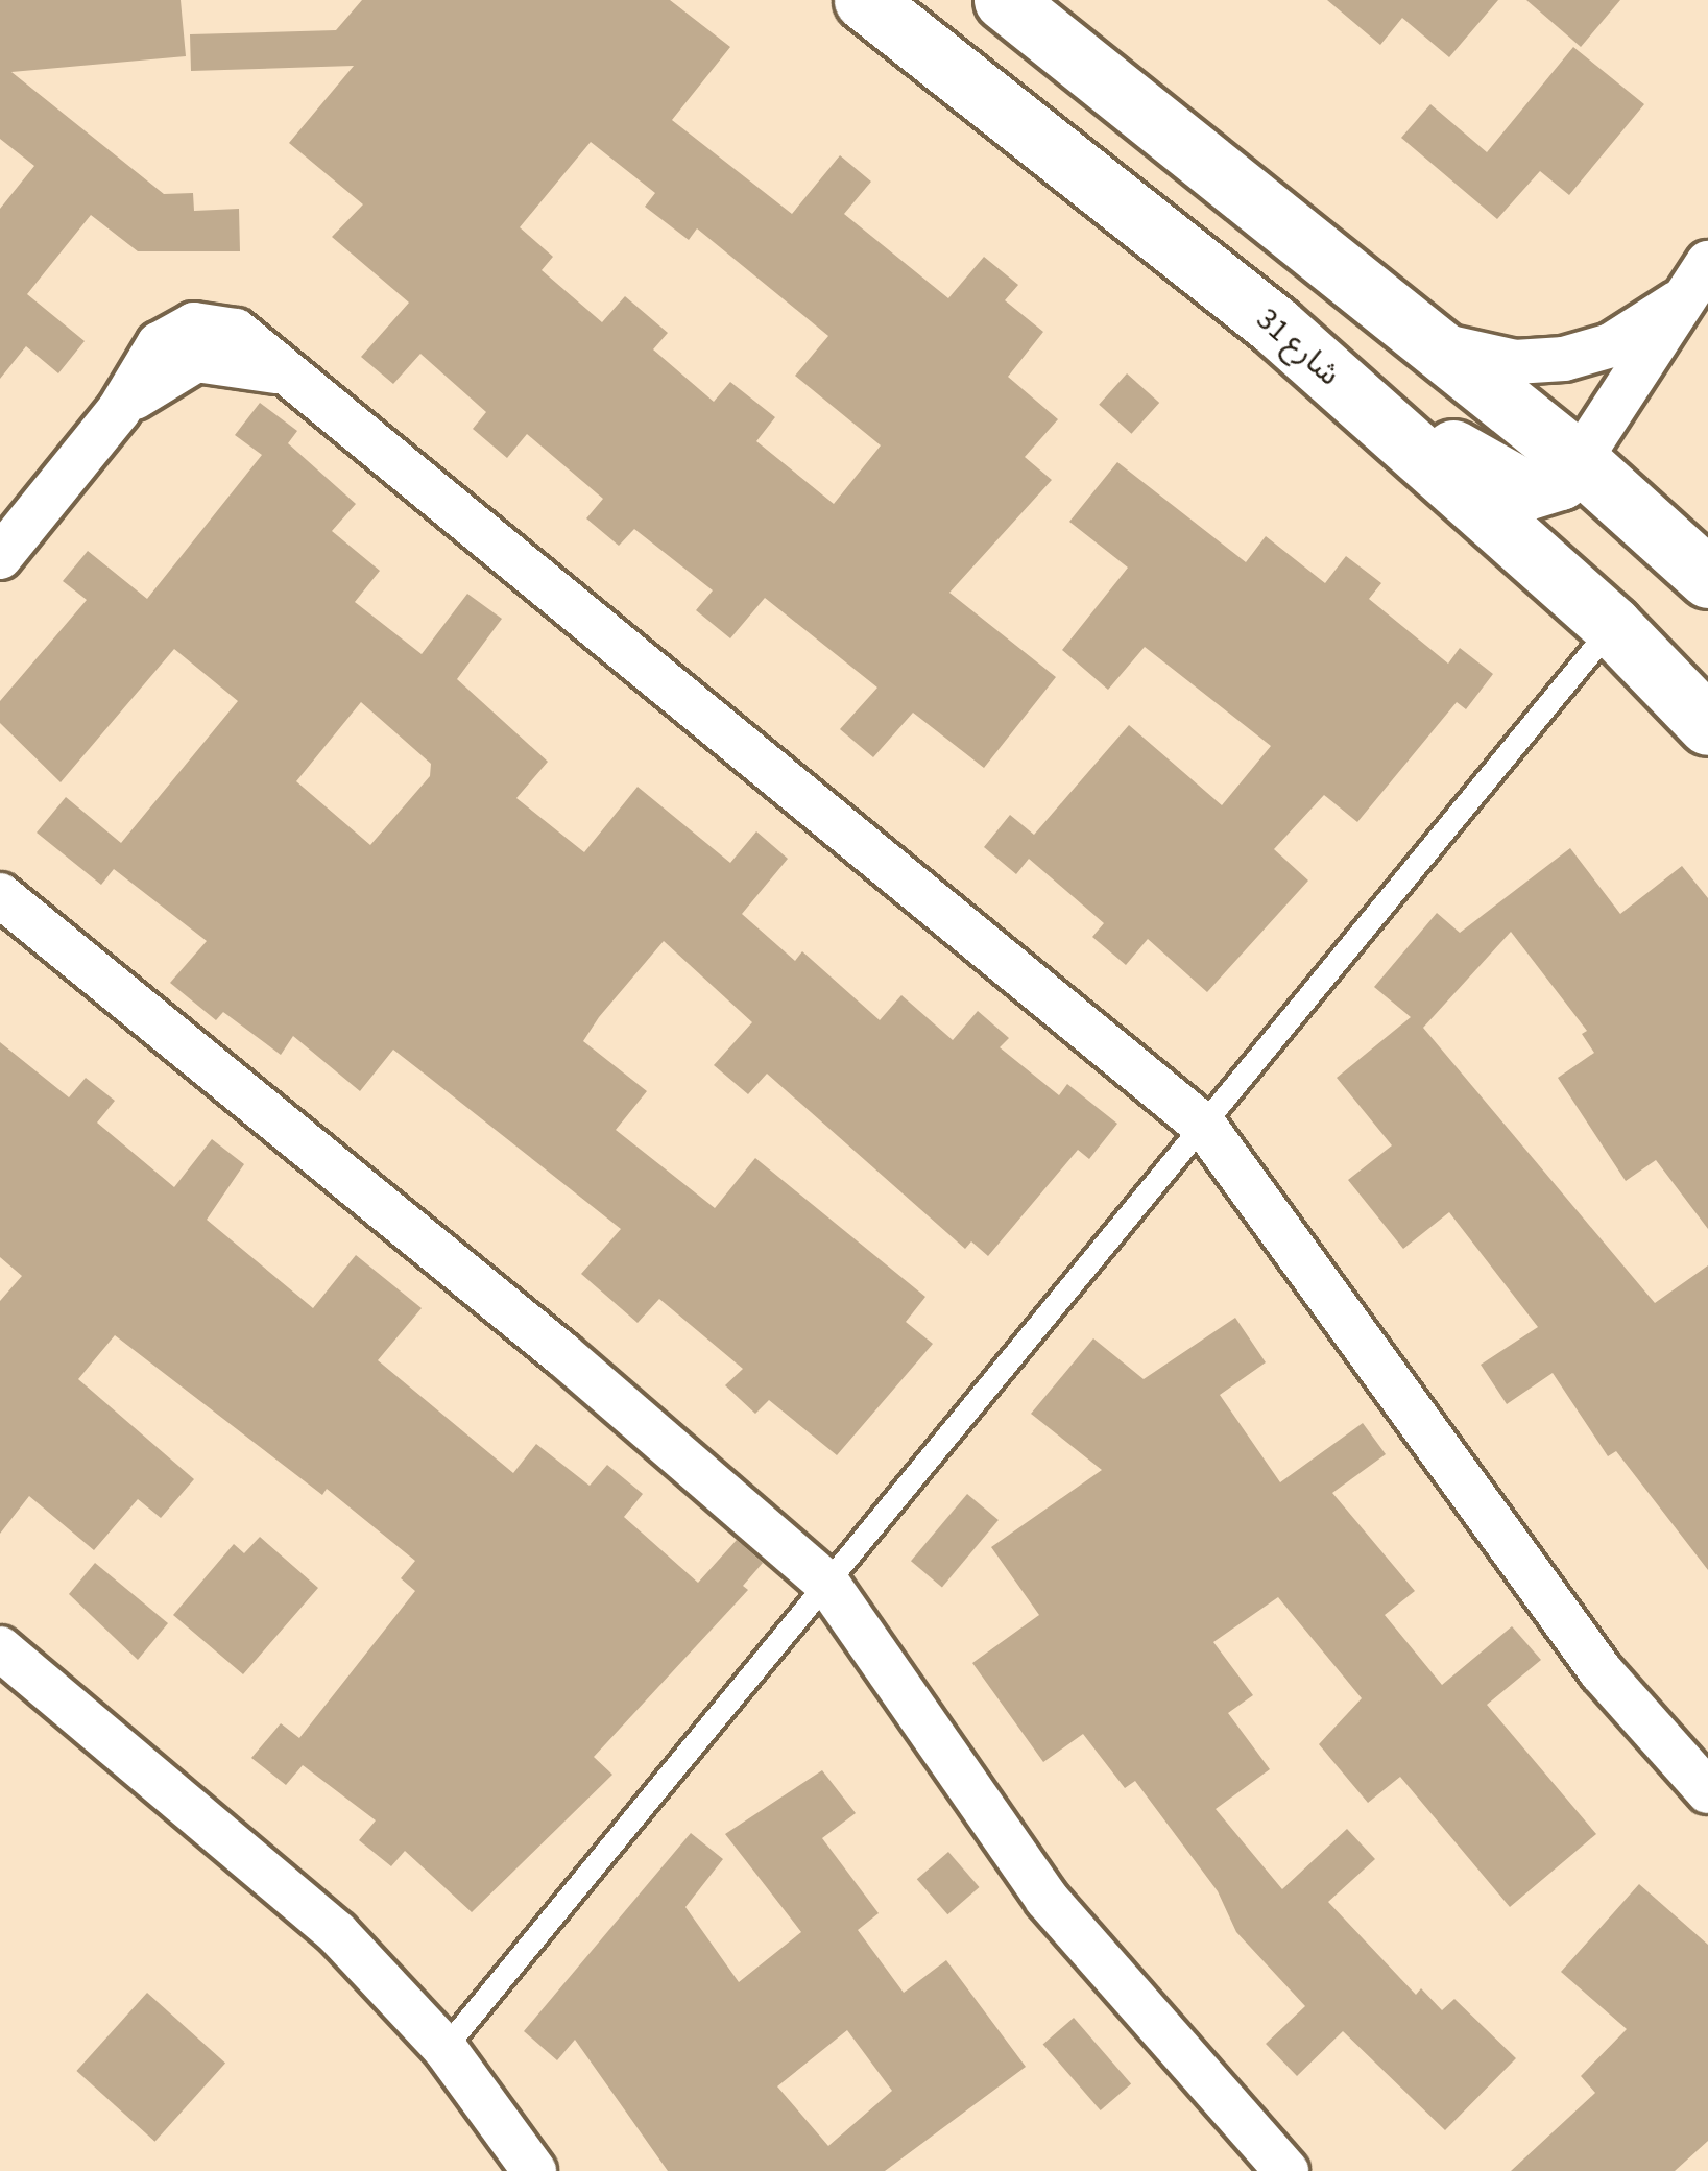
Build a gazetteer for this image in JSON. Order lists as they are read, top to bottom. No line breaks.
{"streets":{"street":["شارع 31"]}}
